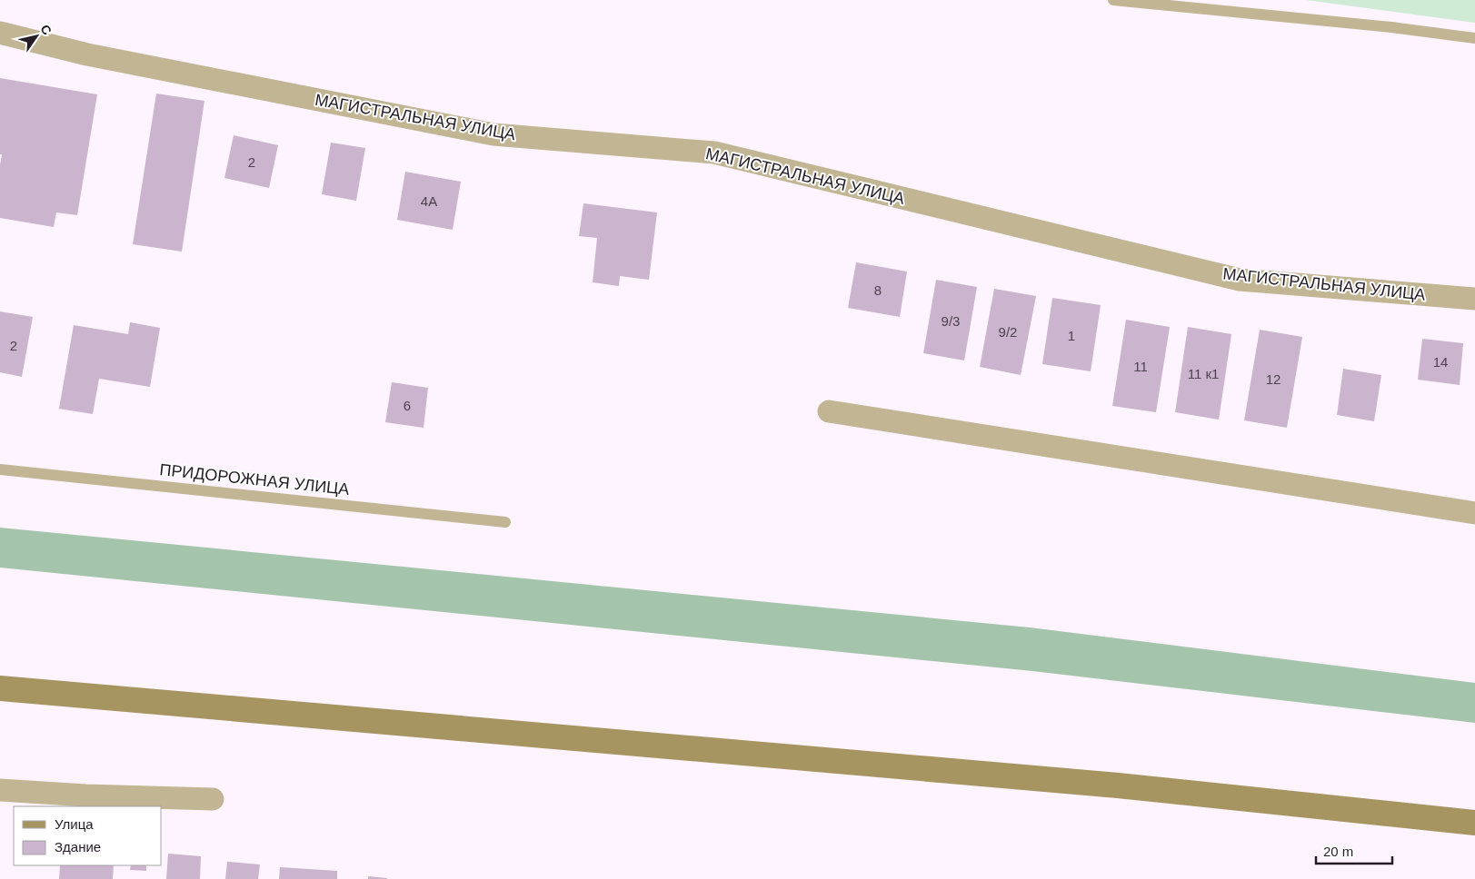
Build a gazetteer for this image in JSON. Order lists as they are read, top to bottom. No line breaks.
{"streets":{"street":["МАГИСТРАЛЬНАЯ УЛИЦА"],"lane":["ПРИДОРОЖНАЯ УЛИЦА"]},"house_numbers":["2","4А","8","9/3","9/2","1","2","14","11","11 к1","12","6"],"legend":["Улица","Здание"],"scale_bar":"20 m","north":"top right"}
